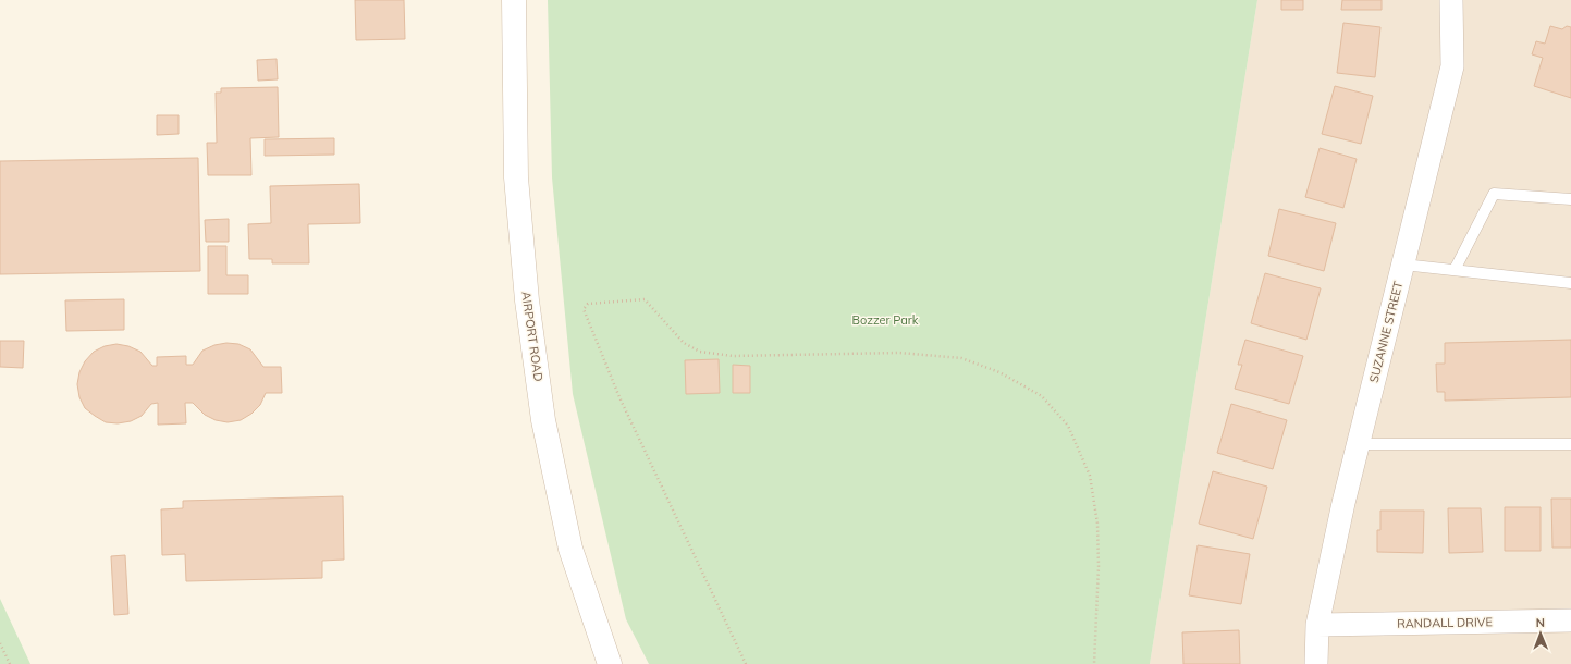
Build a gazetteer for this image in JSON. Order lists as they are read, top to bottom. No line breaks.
{"streets":{"main road":["AIRPORT ROAD"],"street":["SUZANNE STREET","RANDALL DRIVE"]},"crossings":[["SUZANNE STREET","RANDALL DRIVE"]],"parks":["Bozzer Park"],"north":"top"}
